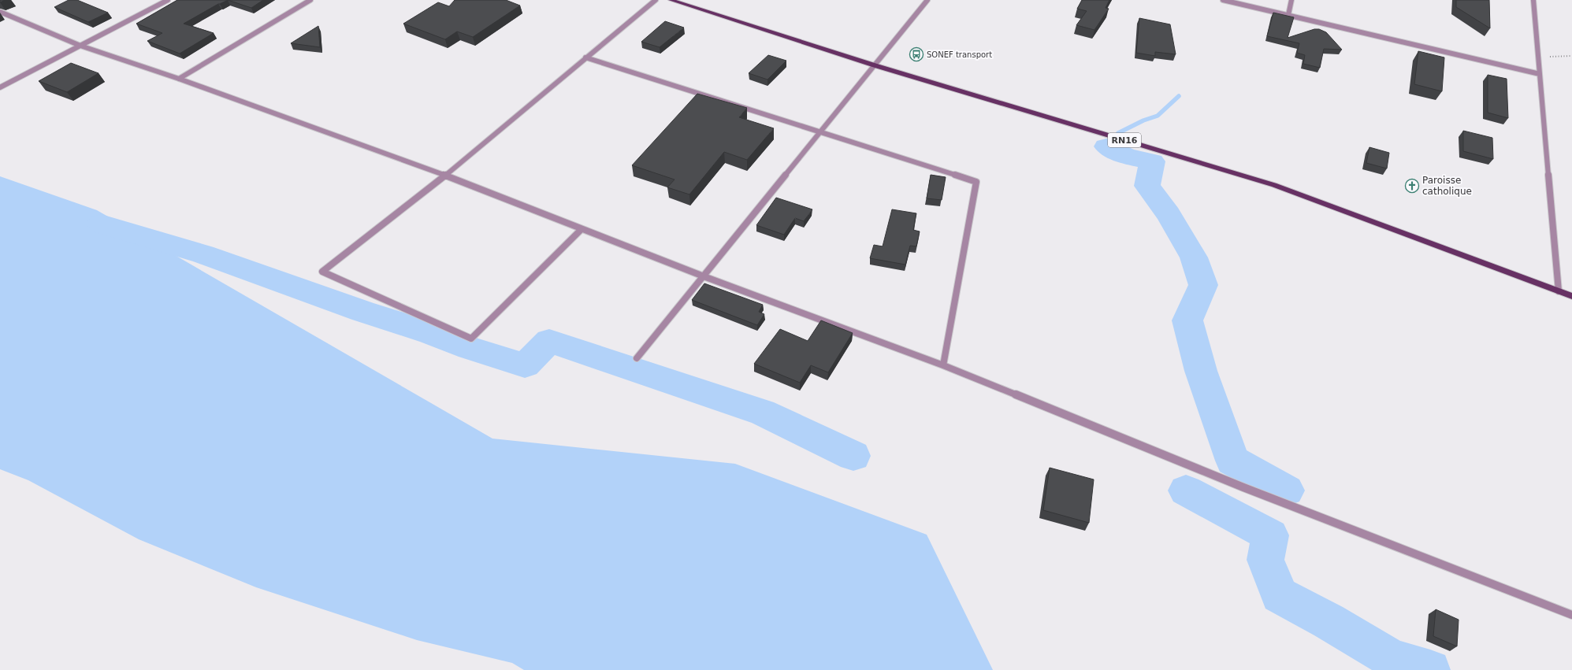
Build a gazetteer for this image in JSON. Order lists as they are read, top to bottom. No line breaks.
{"streets":{"main road":["RN16"]},"places":{"bus stop":["SONEF transport"],"church":["Paroisse catholique"]}}
